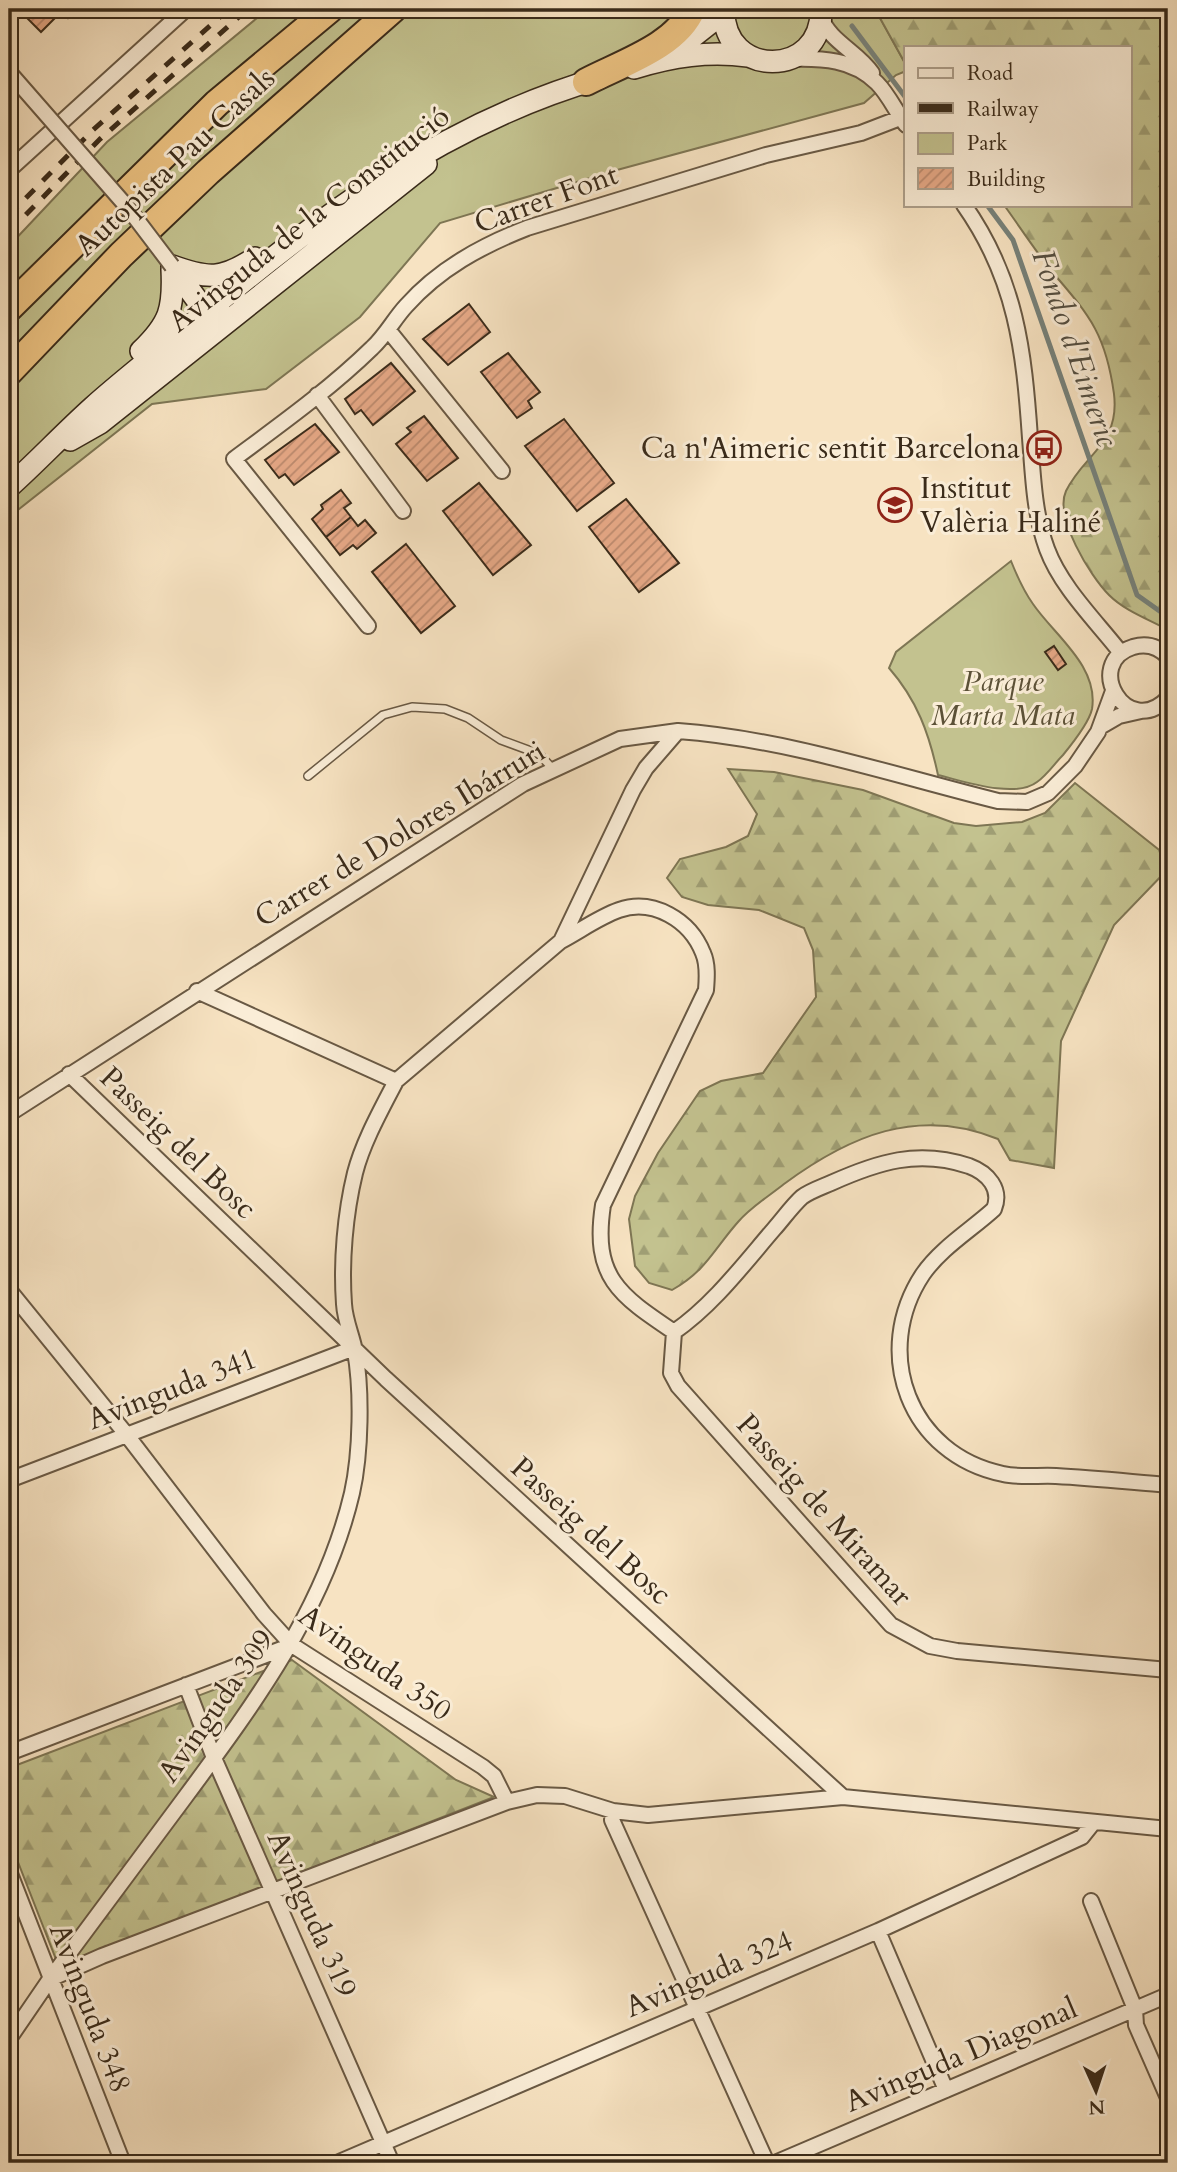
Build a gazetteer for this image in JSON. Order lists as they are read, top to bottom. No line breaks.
{"streets":{"highway":["Autopista Pau Casals"],"street":["Carrer Font","Avinguda de la Constitució","Carrer de Dolores Ibárruri","Passeig del Bosc","Avinguda 341","Passeig de Miramar","Avinguda 350","Avinguda 309","Avinguda 319","Avinguda 324","Avinguda 348","Avinguda Diagonal"]},"crossings":[["Carrer de Dolores Ibárruri","Passeig del Bosc"],["Passeig del Bosc","Avinguda 341"],["Passeig del Bosc","Avinguda 309"],["Avinguda 341","Avinguda 350"],["Avinguda 341","Avinguda 309"],["Avinguda 350","Avinguda 309"],["Avinguda 309","Avinguda 319"],["Avinguda 309","Avinguda 348"],["Avinguda 319","Avinguda 324"]],"water":["Fondo d'Eimeric"],"parks":["Parque Marta Mata"],"places":{"bus stop":["Ca n'Aimeric sentit Barcelona"],"school or university":["Institut Valèria Haliné"]},"legend":["Road","Railway","Park","Building"],"north":"bottom"}
